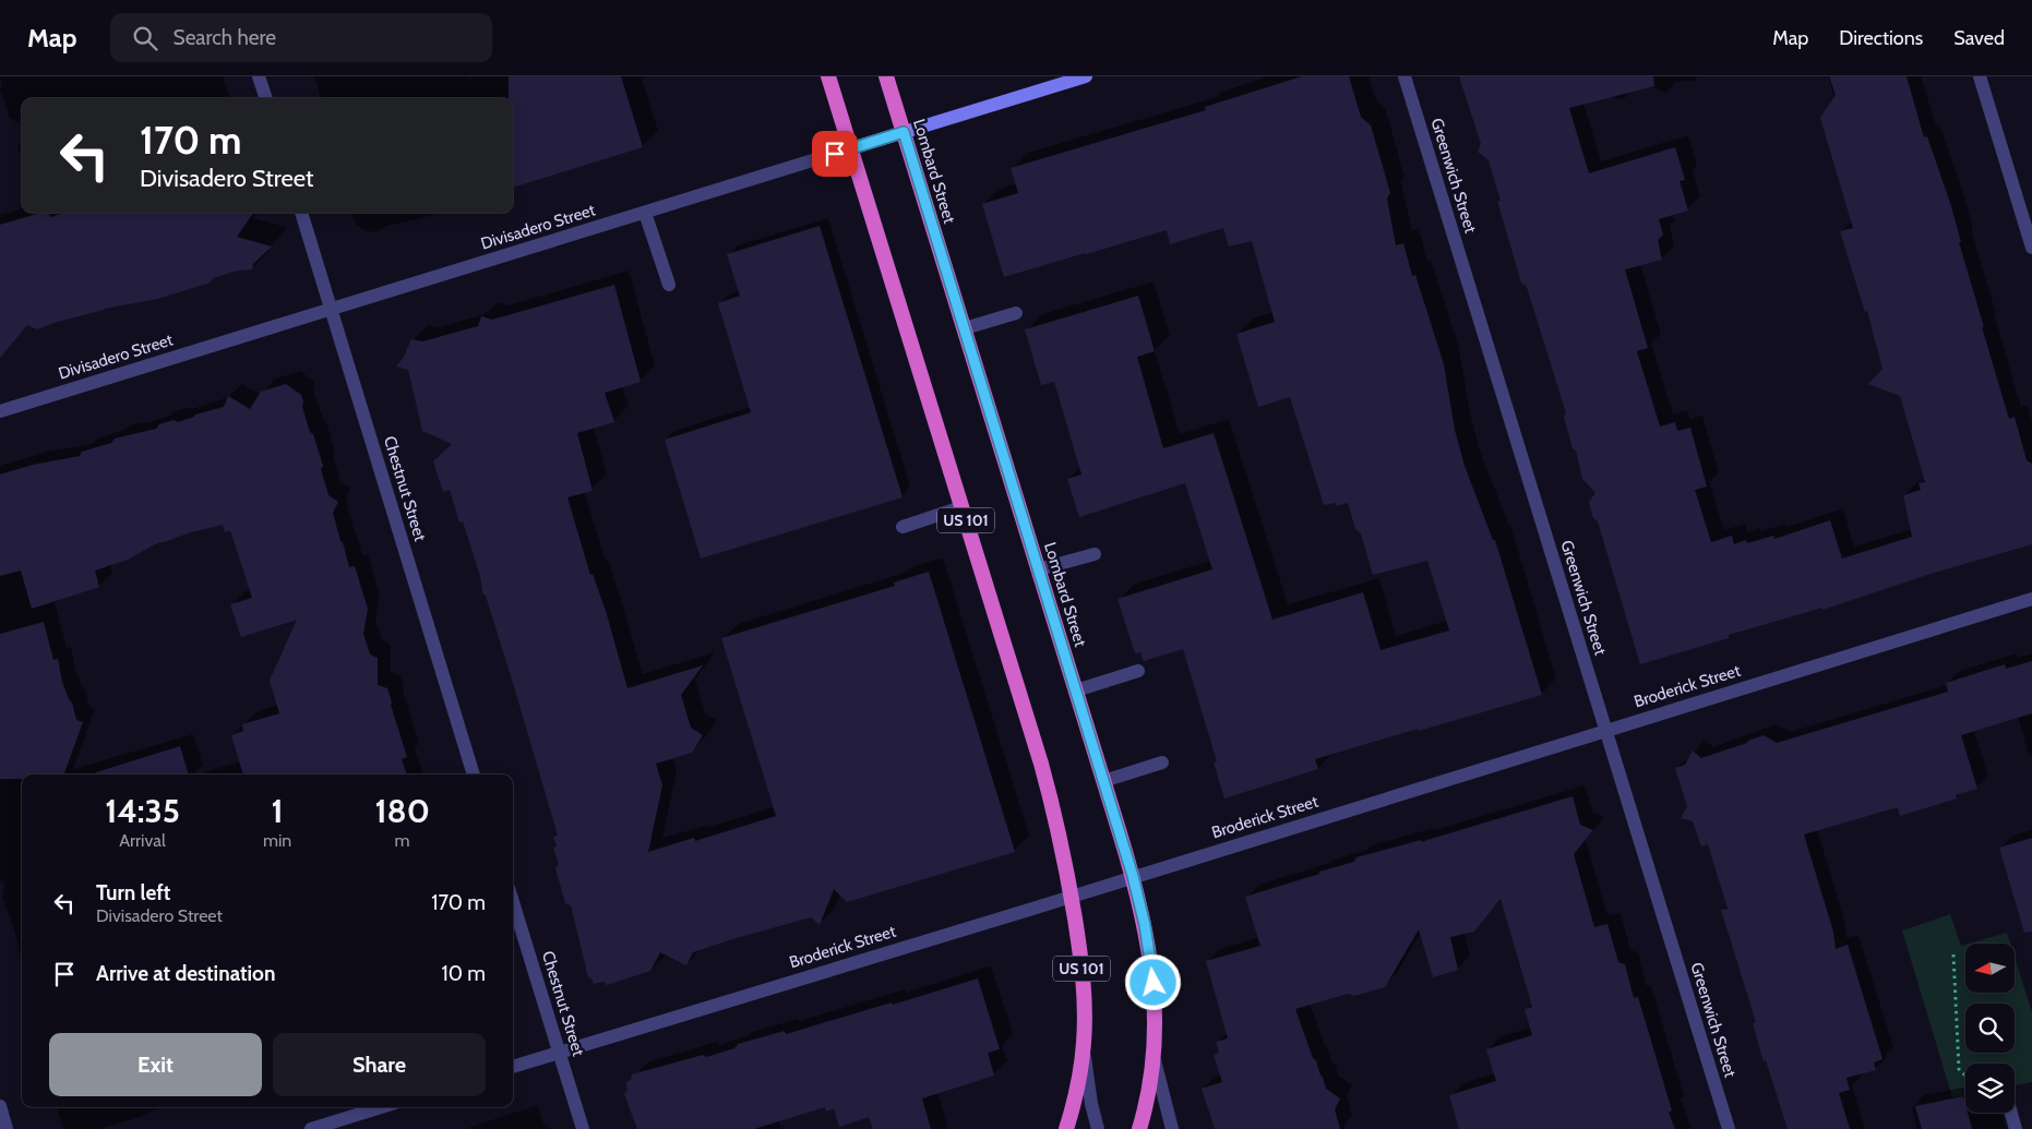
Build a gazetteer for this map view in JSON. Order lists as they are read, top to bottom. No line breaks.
{"streets":{"highway":["Lombard Street","US 101"],"main road":["Divisadero Street"],"street":["Greenwich Street","Chestnut Street","Broderick Street"]},"crossings":[["Lombard Street","Divisadero Street"],["Lombard Street","US 101"],["Lombard Street","Broderick Street"],["Greenwich Street","Broderick Street"],["Divisadero Street","Chestnut Street"],["Divisadero Street","US 101"],["Chestnut Street","Broderick Street"],["US 101","Broderick Street"]],"north":"left","page":{"header":"Map","search":"Search here","nav":["Map","Directions","Saved"],"turn":["170 m","Divisadero Street"],"eta":["14:35","Arrival","1","min","180","m"],"list":[{"name":"Turn left","note":"Divisadero Street","value":"170 m"},{"name":"Arrive at destination","value":"10 m"}],"buttons":["Exit","Share"]}}
